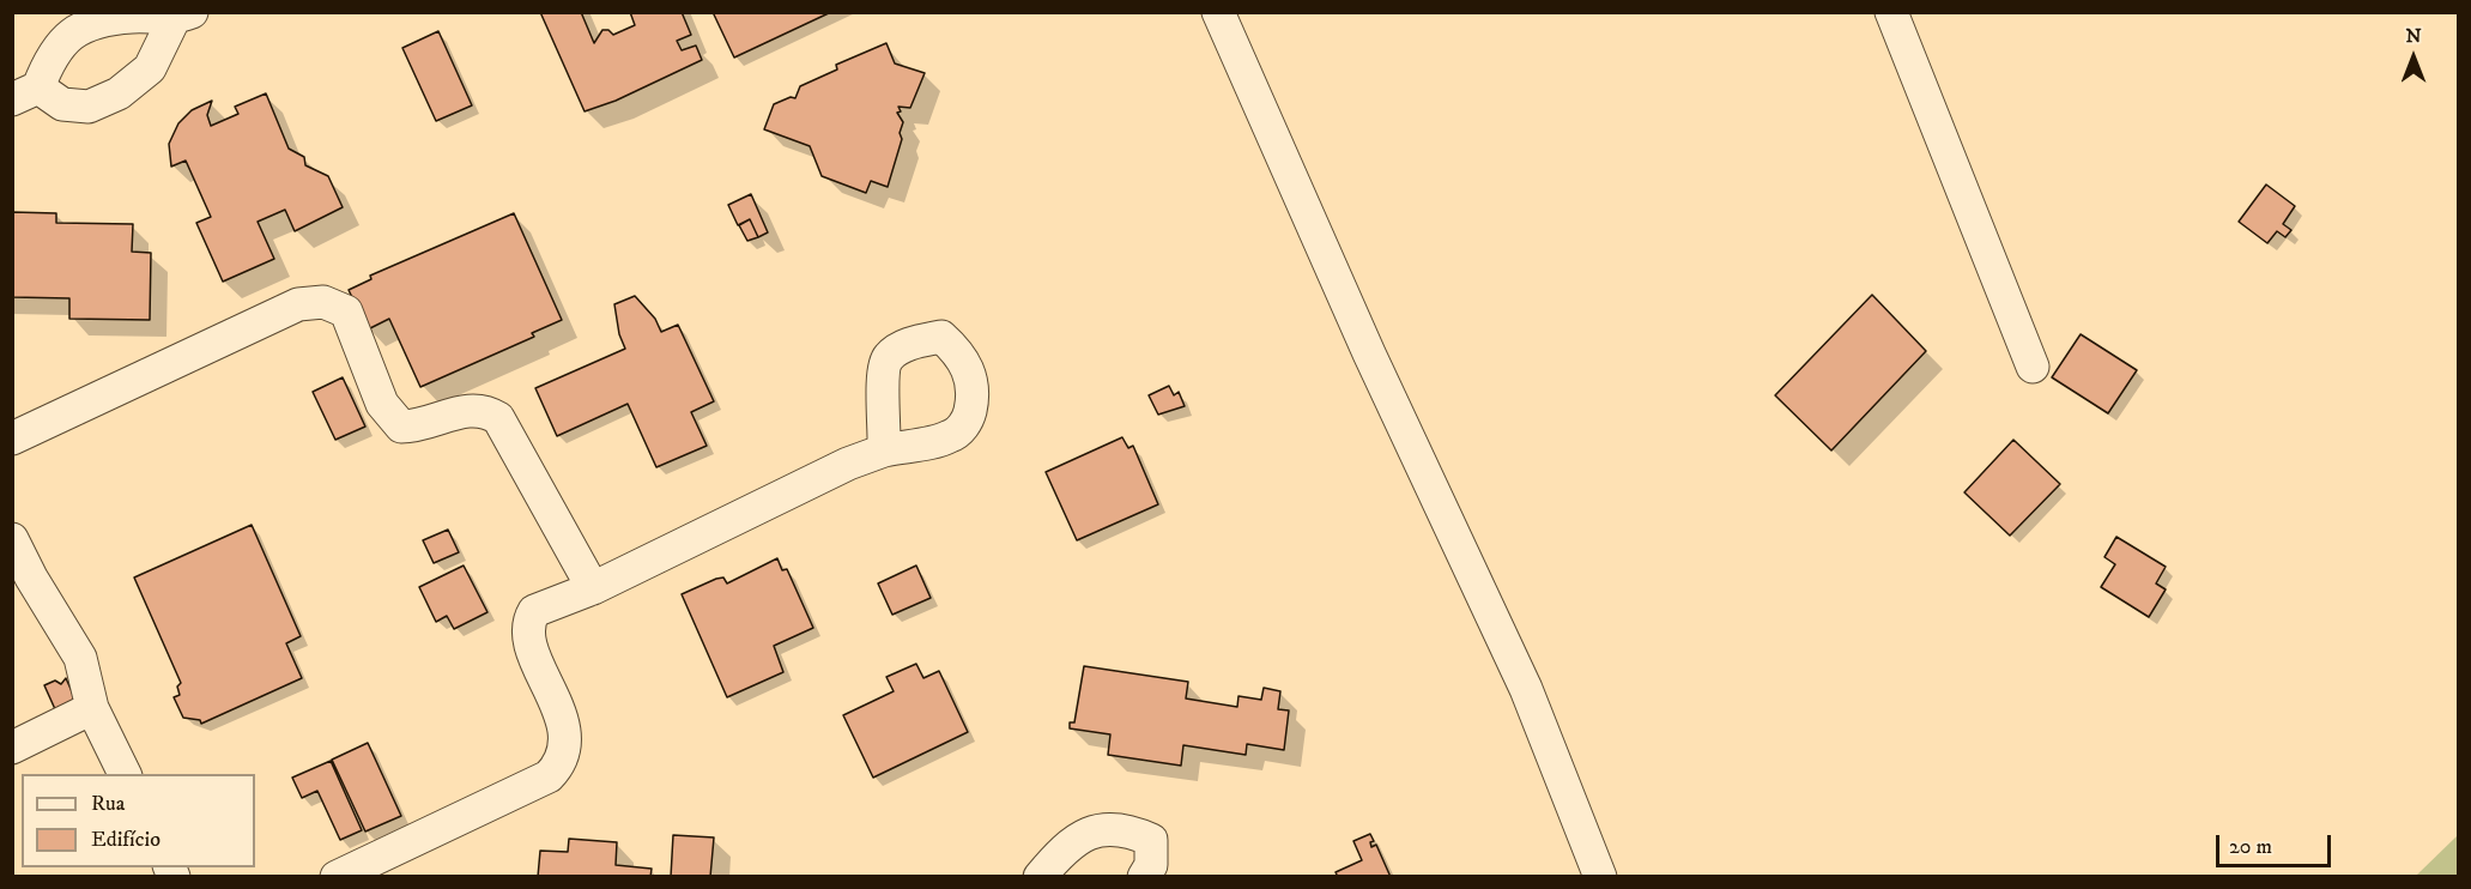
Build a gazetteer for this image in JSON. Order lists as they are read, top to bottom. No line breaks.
{"legend":["Rua","Edifício"],"scale_bar":"20 m","north":"top"}
